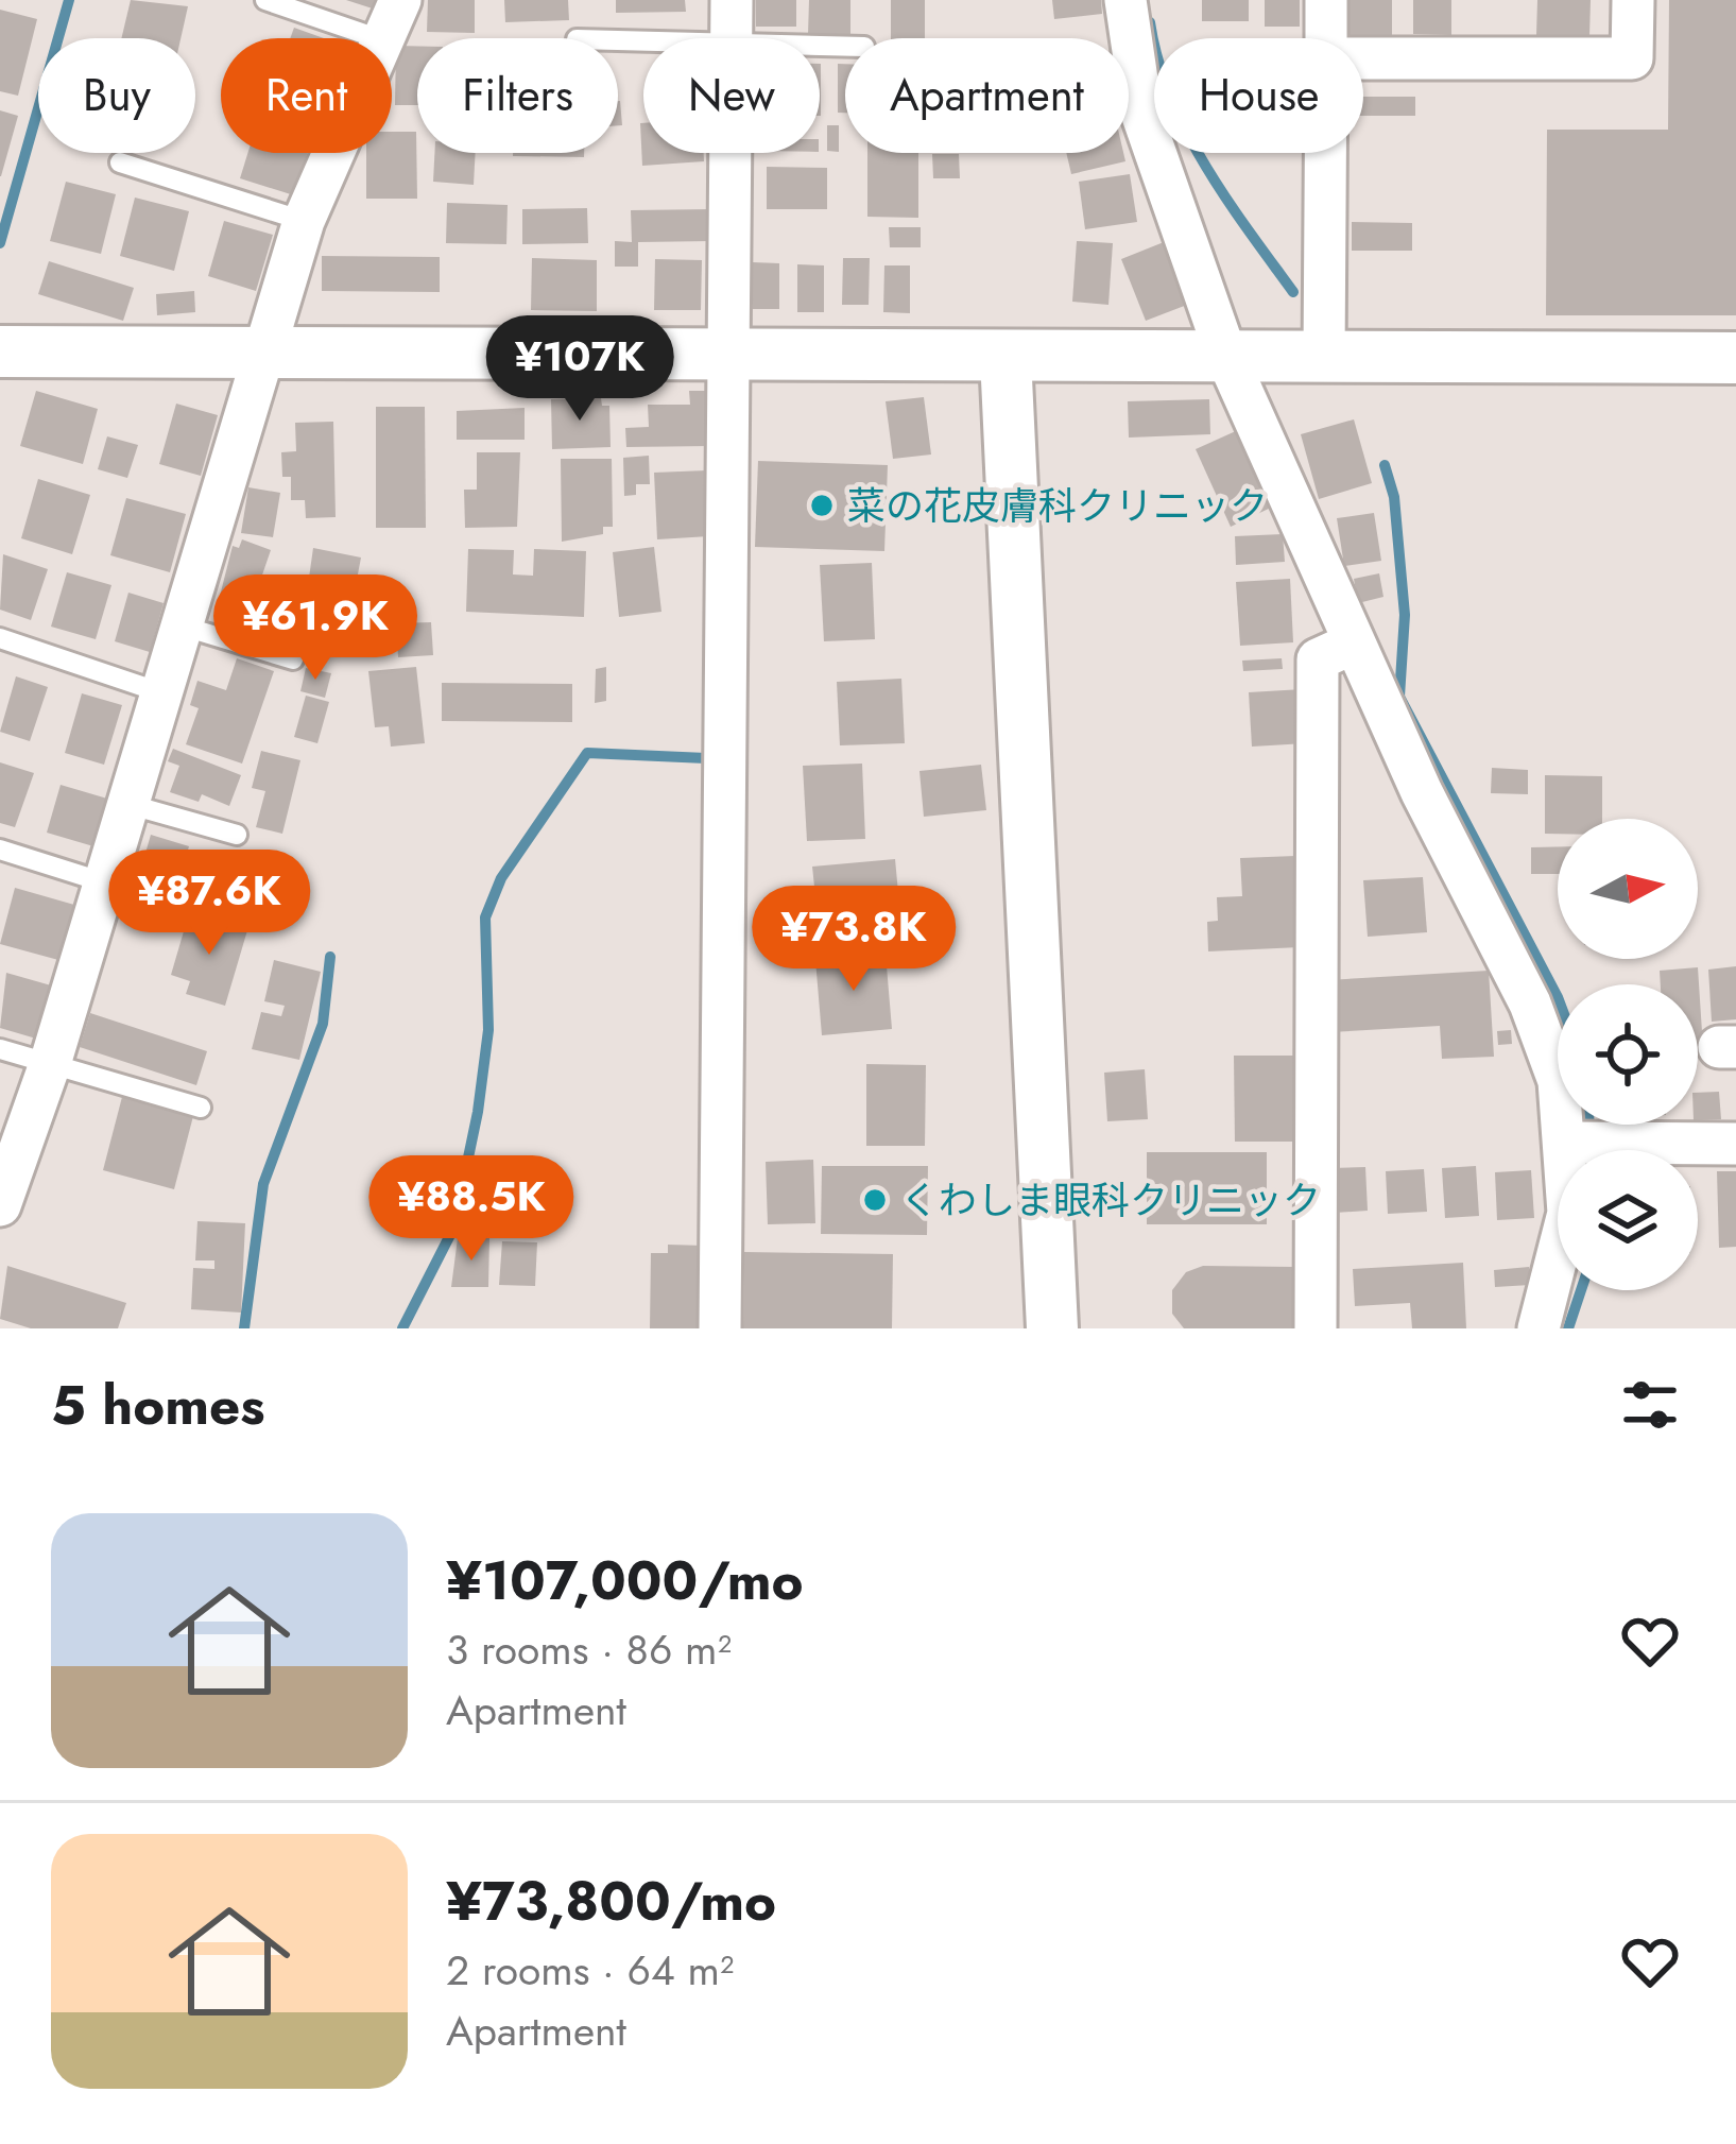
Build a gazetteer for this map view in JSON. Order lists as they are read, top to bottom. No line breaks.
{"places":["菜の花皮膚科クリニック","くわしま眼科クリニック"],"north":"right","page":{"chip":["Buy","Rent","Filters","New","Apartment","House"],"price":["¥107K","¥61.9K","¥87.6K","¥73.8K","¥88.5K"],"heading":"5 homes","list":[{"name":"¥107,000/mo","note":"3 rooms · 86 m² · Apartment"},{"name":"¥73,800/mo","note":"2 rooms · 64 m² · Apartment"}]}}
